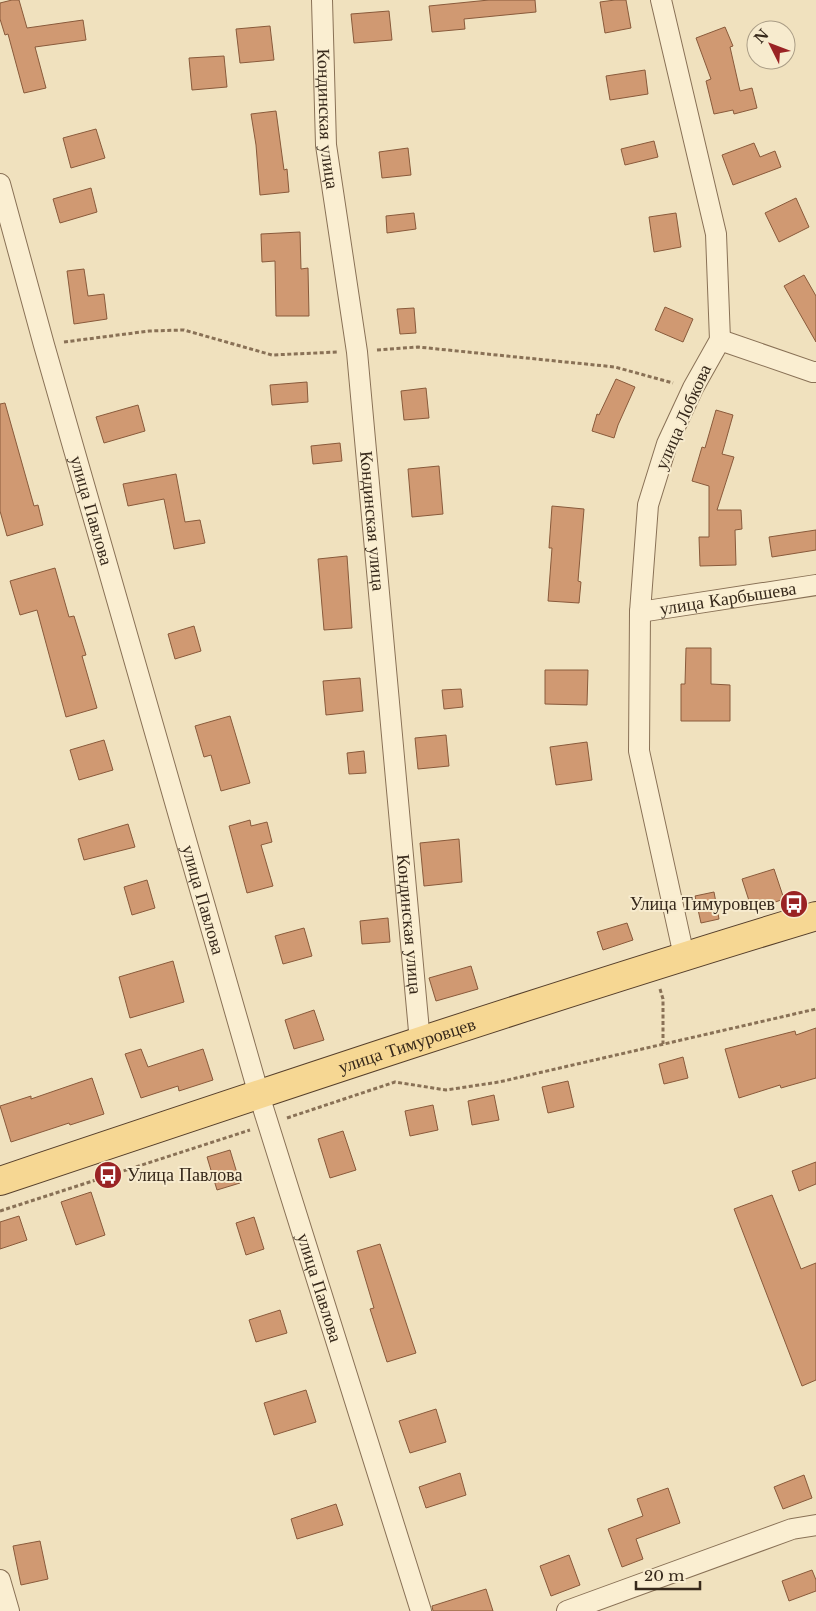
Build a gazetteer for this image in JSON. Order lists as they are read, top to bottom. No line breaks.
{"streets":{"main road":["улица Тимуровцев"],"street":["Кондинская улица","улица Лобкова","улица Павлова","улица Карбышева"]},"crossings":[["Кондинская улица","улица Тимуровцев"],["улица Лобкова","улица Карбышева"],["улица Лобкова","улица Тимуровцев"],["улица Павлова","улица Тимуровцев"]],"places":{"bus stop":["Улица Тимуровцев","Улица Павлова"]},"scale_bar":"20 m","north":"top left"}
